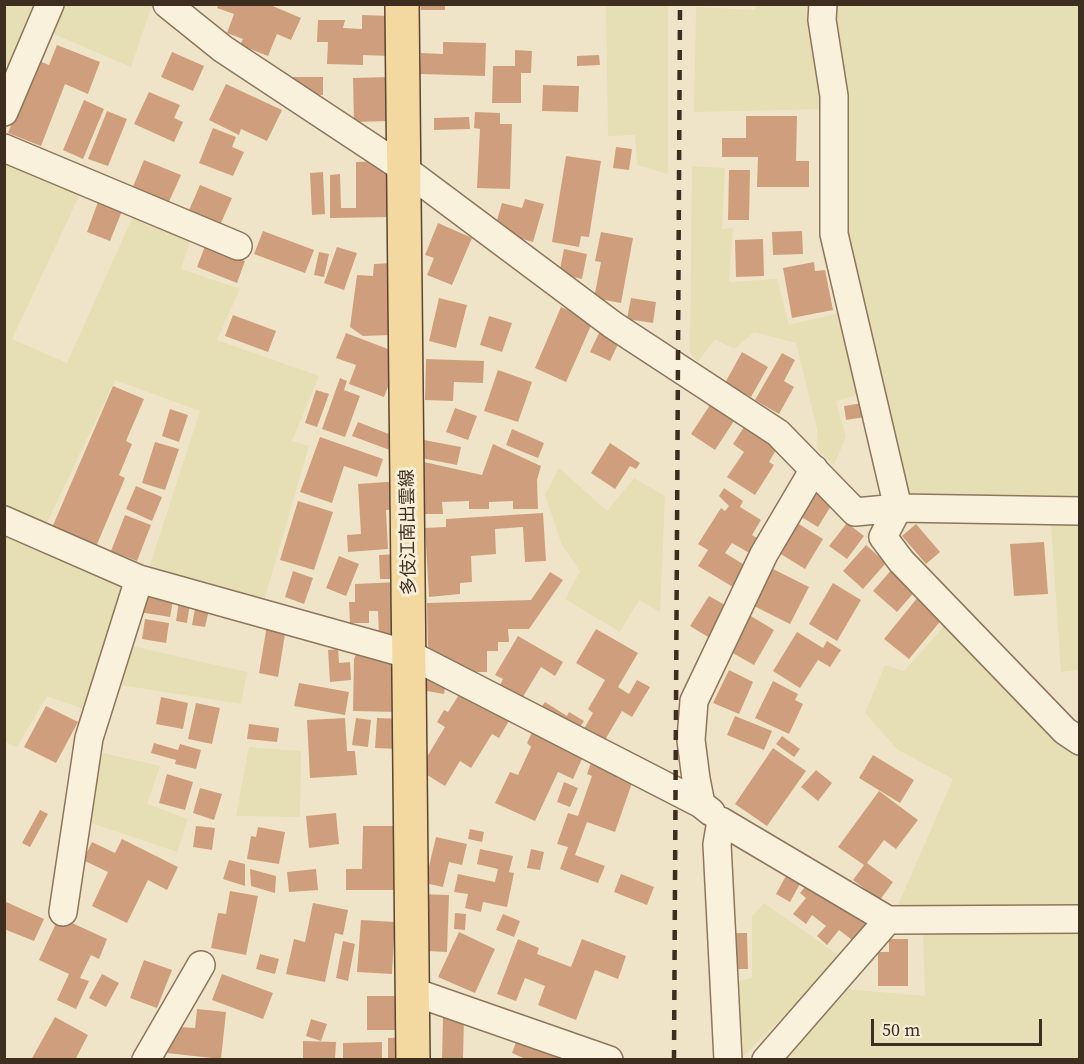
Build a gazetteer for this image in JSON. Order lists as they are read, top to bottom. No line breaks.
{"streets":{"main road":["多伎江南出雲線"]},"scale_bar":"50 m"}
